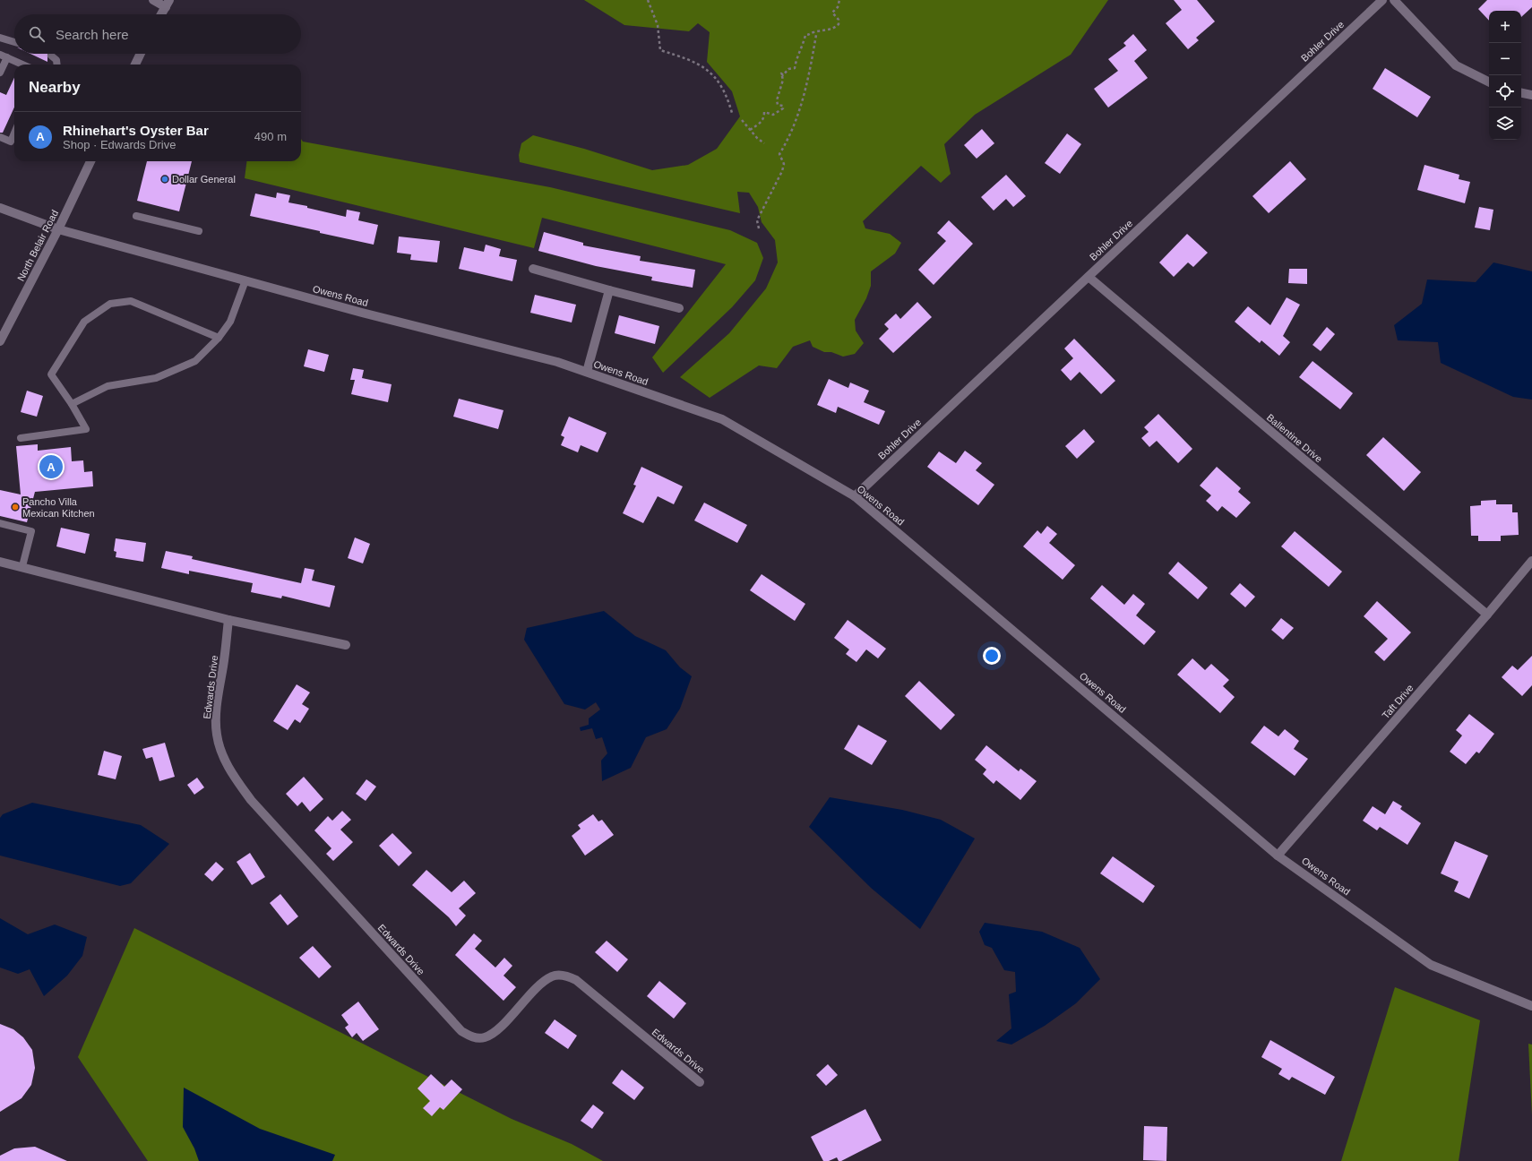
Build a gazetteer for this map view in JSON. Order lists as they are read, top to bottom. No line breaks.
{"streets":{"street":["Bohler Drive","North Belair Road","Owens Road","Ballentine Drive","Edwards Drive","Taft Drive"]},"crossings":[["Bohler Drive","Owens Road"],["Bohler Drive","Ballentine Drive"],["North Belair Road","Owens Road"],["Owens Road","Taft Drive"],["Ballentine Drive","Taft Drive"]],"places":["Dollar General","Pancho Villa Mexican Kitchen"],"page":{"map_buttons":["+","−"],"search":"Search here","heading":"Nearby","list":[{"mark":"A","name":"Rhinehart's Oyster Bar","note":"Shop · Edwards Drive","value":"490 m"}],"pins":"A"}}
